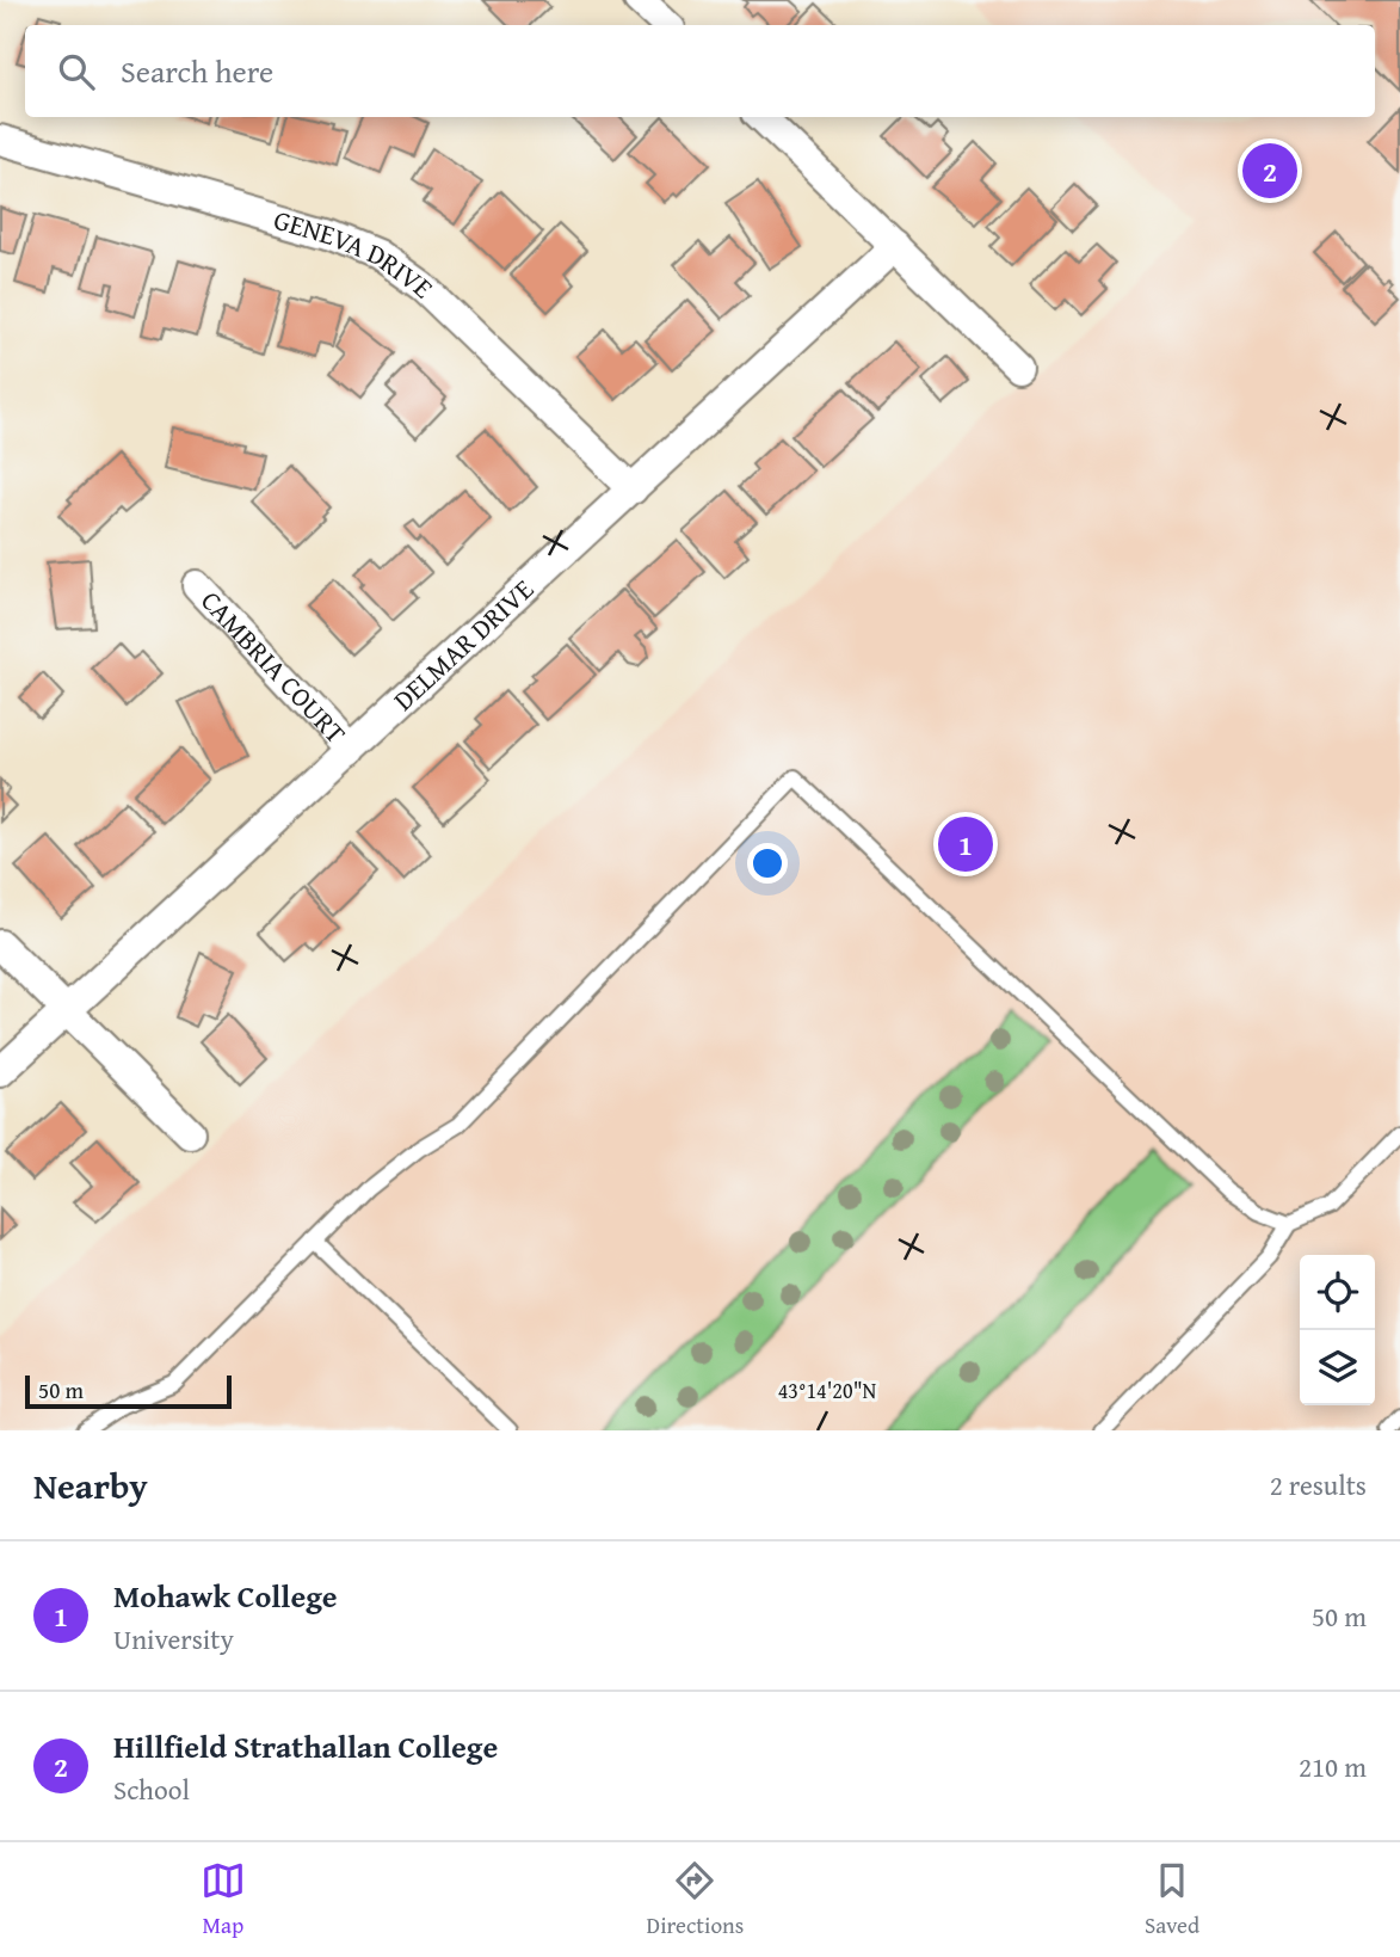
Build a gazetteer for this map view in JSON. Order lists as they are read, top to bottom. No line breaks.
{"streets":{"street":["GENEVA DRIVE","DELMAR DRIVE","CAMBRIA COURT"]},"crossings":[["GENEVA DRIVE","DELMAR DRIVE"],["DELMAR DRIVE","CAMBRIA COURT"]],"scale_bar":"50 m","page":{"search":"Search here","pins":["2","1"],"scale":"50 m","heading":["Nearby","2 results"],"list":[{"mark":"1","name":"Mohawk College","note":"University","value":"50 m"},{"mark":"2","name":"Hillfield Strathallan College","note":"School","value":"210 m"}],"nav":["Map","Directions","Saved"]},"coordinates":["43°14'20\"N"]}
